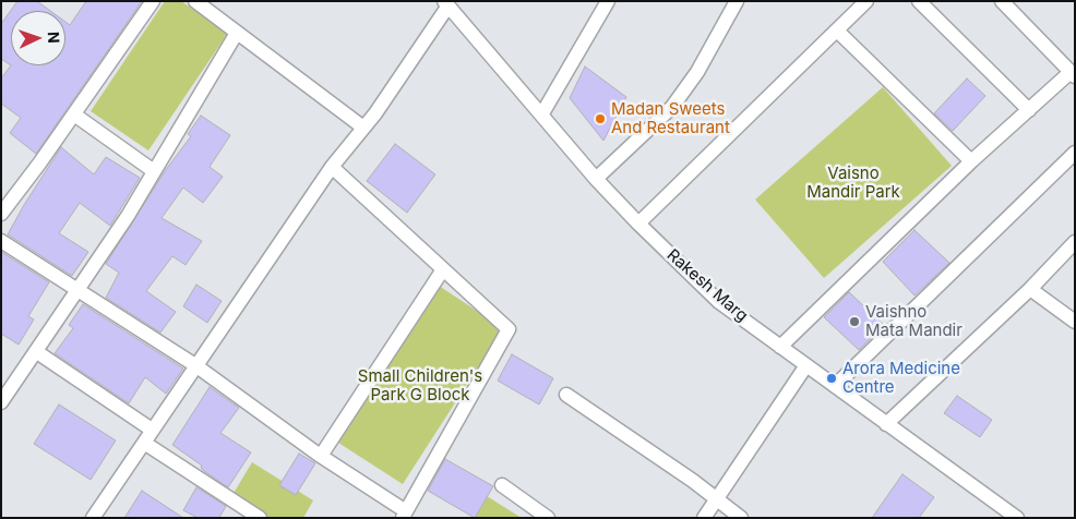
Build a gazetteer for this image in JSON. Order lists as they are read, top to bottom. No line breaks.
{"streets":{"street":["Rakesh Marg"]},"parks":["Vaisno Mandir Park","Small Children's Park G Block"],"places":["Madan Sweets And Restaurant","Vaishno Mata Mandir","Arora Medicine Centre"],"north":"right"}
